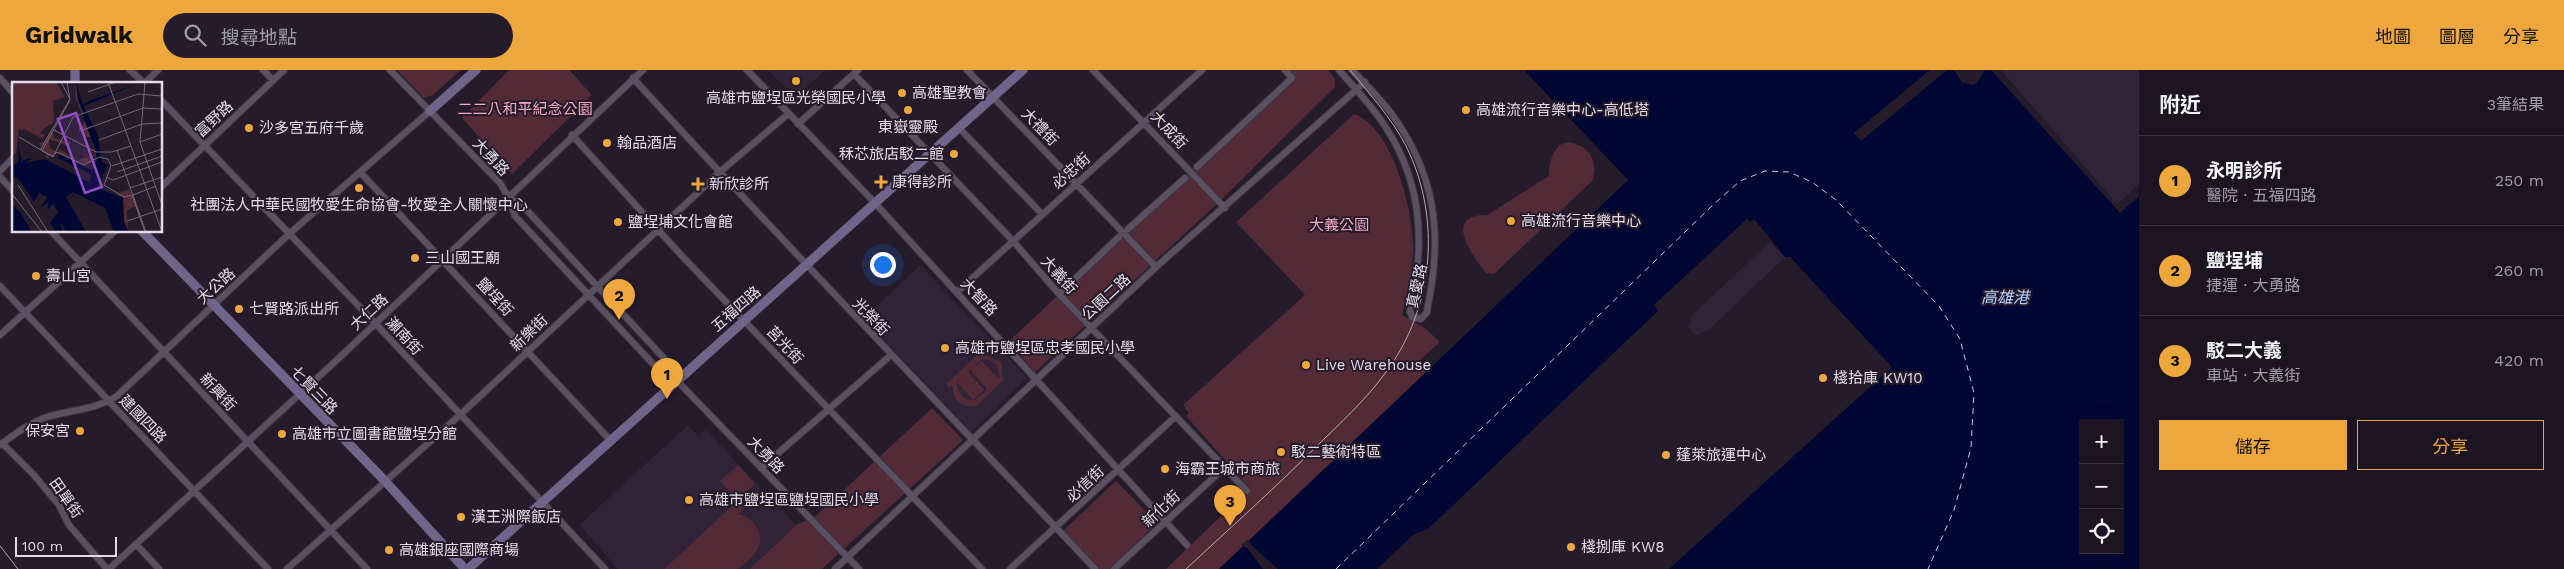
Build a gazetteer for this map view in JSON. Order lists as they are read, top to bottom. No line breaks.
{"streets":{"street":["富野路","大禮街","大成街","大勇路","必忠街","大義街","大公路","真愛路","鹽埕街","大智路","公園二路","五福四路","大仁路","光榮街","新樂街","瀨南街","莒光街","七賢三路","新興街","建國四路","必信街","田單街","新化街"]},"crossings":[["富野路","瀨南街"],["大禮街","必忠街"],["大禮街","公園二路"],["大禮街","五福四路"],["大成街","必忠街"],["大成街","公園二路"],["大勇路","大公路"],["大勇路","公園二路"],["大勇路","五福四路"],["大勇路","大仁路"],["大勇路","新樂街"],["必忠街","大義街"],["必忠街","大智路"],["大義街","公園二路"],["大義街","五福四路"],["大義街","必信街"],["大義街","新化街"],["大公路","鹽埕街"],["大公路","瀨南街"],["大公路","七賢三路"],["大公路","新興街"],["大公路","建國四路"],["大公路","田單街"],["真愛路","公園二路"],["鹽埕街","五福四路"],["鹽埕街","大仁路"],["鹽埕街","新樂街"],["大智路","公園二路"],["大智路","五福四路"],["大智路","新樂街"],["大智路","必信街"],["大智路","新化街"],["公園二路","光榮街"],["公園二路","莒光街"],["五福四路","光榮街"],["五福四路","瀨南街"],["五福四路","莒光街"],["五福四路","七賢三路"],["大仁路","光榮街"],["大仁路","瀨南街"],["大仁路","莒光街"],["大仁路","七賢三路"],["大仁路","新興街"],["大仁路","建國四路"],["大仁路","田單街"],["光榮街","新樂街"],["光榮街","必信街"],["新樂街","瀨南街"],["新樂街","莒光街"],["新樂街","七賢三路"],["新樂街","新興街"]],"water":["高雄港"],"parks":["二二八和平紀念公園","大義公園"],"places":{"other":["高雄市鹽埕區光榮國民小學","高雄聖教會","東嶽靈殿","高雄流行音樂中心-高低塔","沙多宮五府千歲","翰品酒店","秝芯旅店駁二館","社團法人中華民國牧愛生命協會-牧愛全人關懷中心","高雄流行音樂中心","鹽埕埔文化會館","三山國王廟","壽山宮","七賢路派出所","高雄市鹽埕區忠孝國民小學","Live Warehouse","棧拾庫 KW10","保安宮","高雄市立圖書館鹽埕分館","駁二藝術特區","蓬萊旅運中心","海霸王城市商旅","高雄市鹽埕區鹽埕國民小學","漢王洲際飯店","棧捌庫 KW8","高雄銀座國際商場"],"health":["康得診所","新欣診所"]},"scale_bar":"100 m","page":{"header":"Gridwalk","search":"搜尋地點","nav":["地圖","圖層","分享"],"heading":["附近","3筆結果"],"list":[{"mark":"1","name":"永明診所","note":"醫院 · 五福四路","value":"250 m"},{"mark":"2","name":"鹽埕埔","note":"捷運 · 大勇路","value":"260 m"},{"mark":"3","name":"駁二大義","note":"車站 · 大義街","value":"420 m"}],"pins":["2","1","3"],"buttons":["儲存","分享"],"map_buttons":["+","−"],"scale":"100 m"}}
